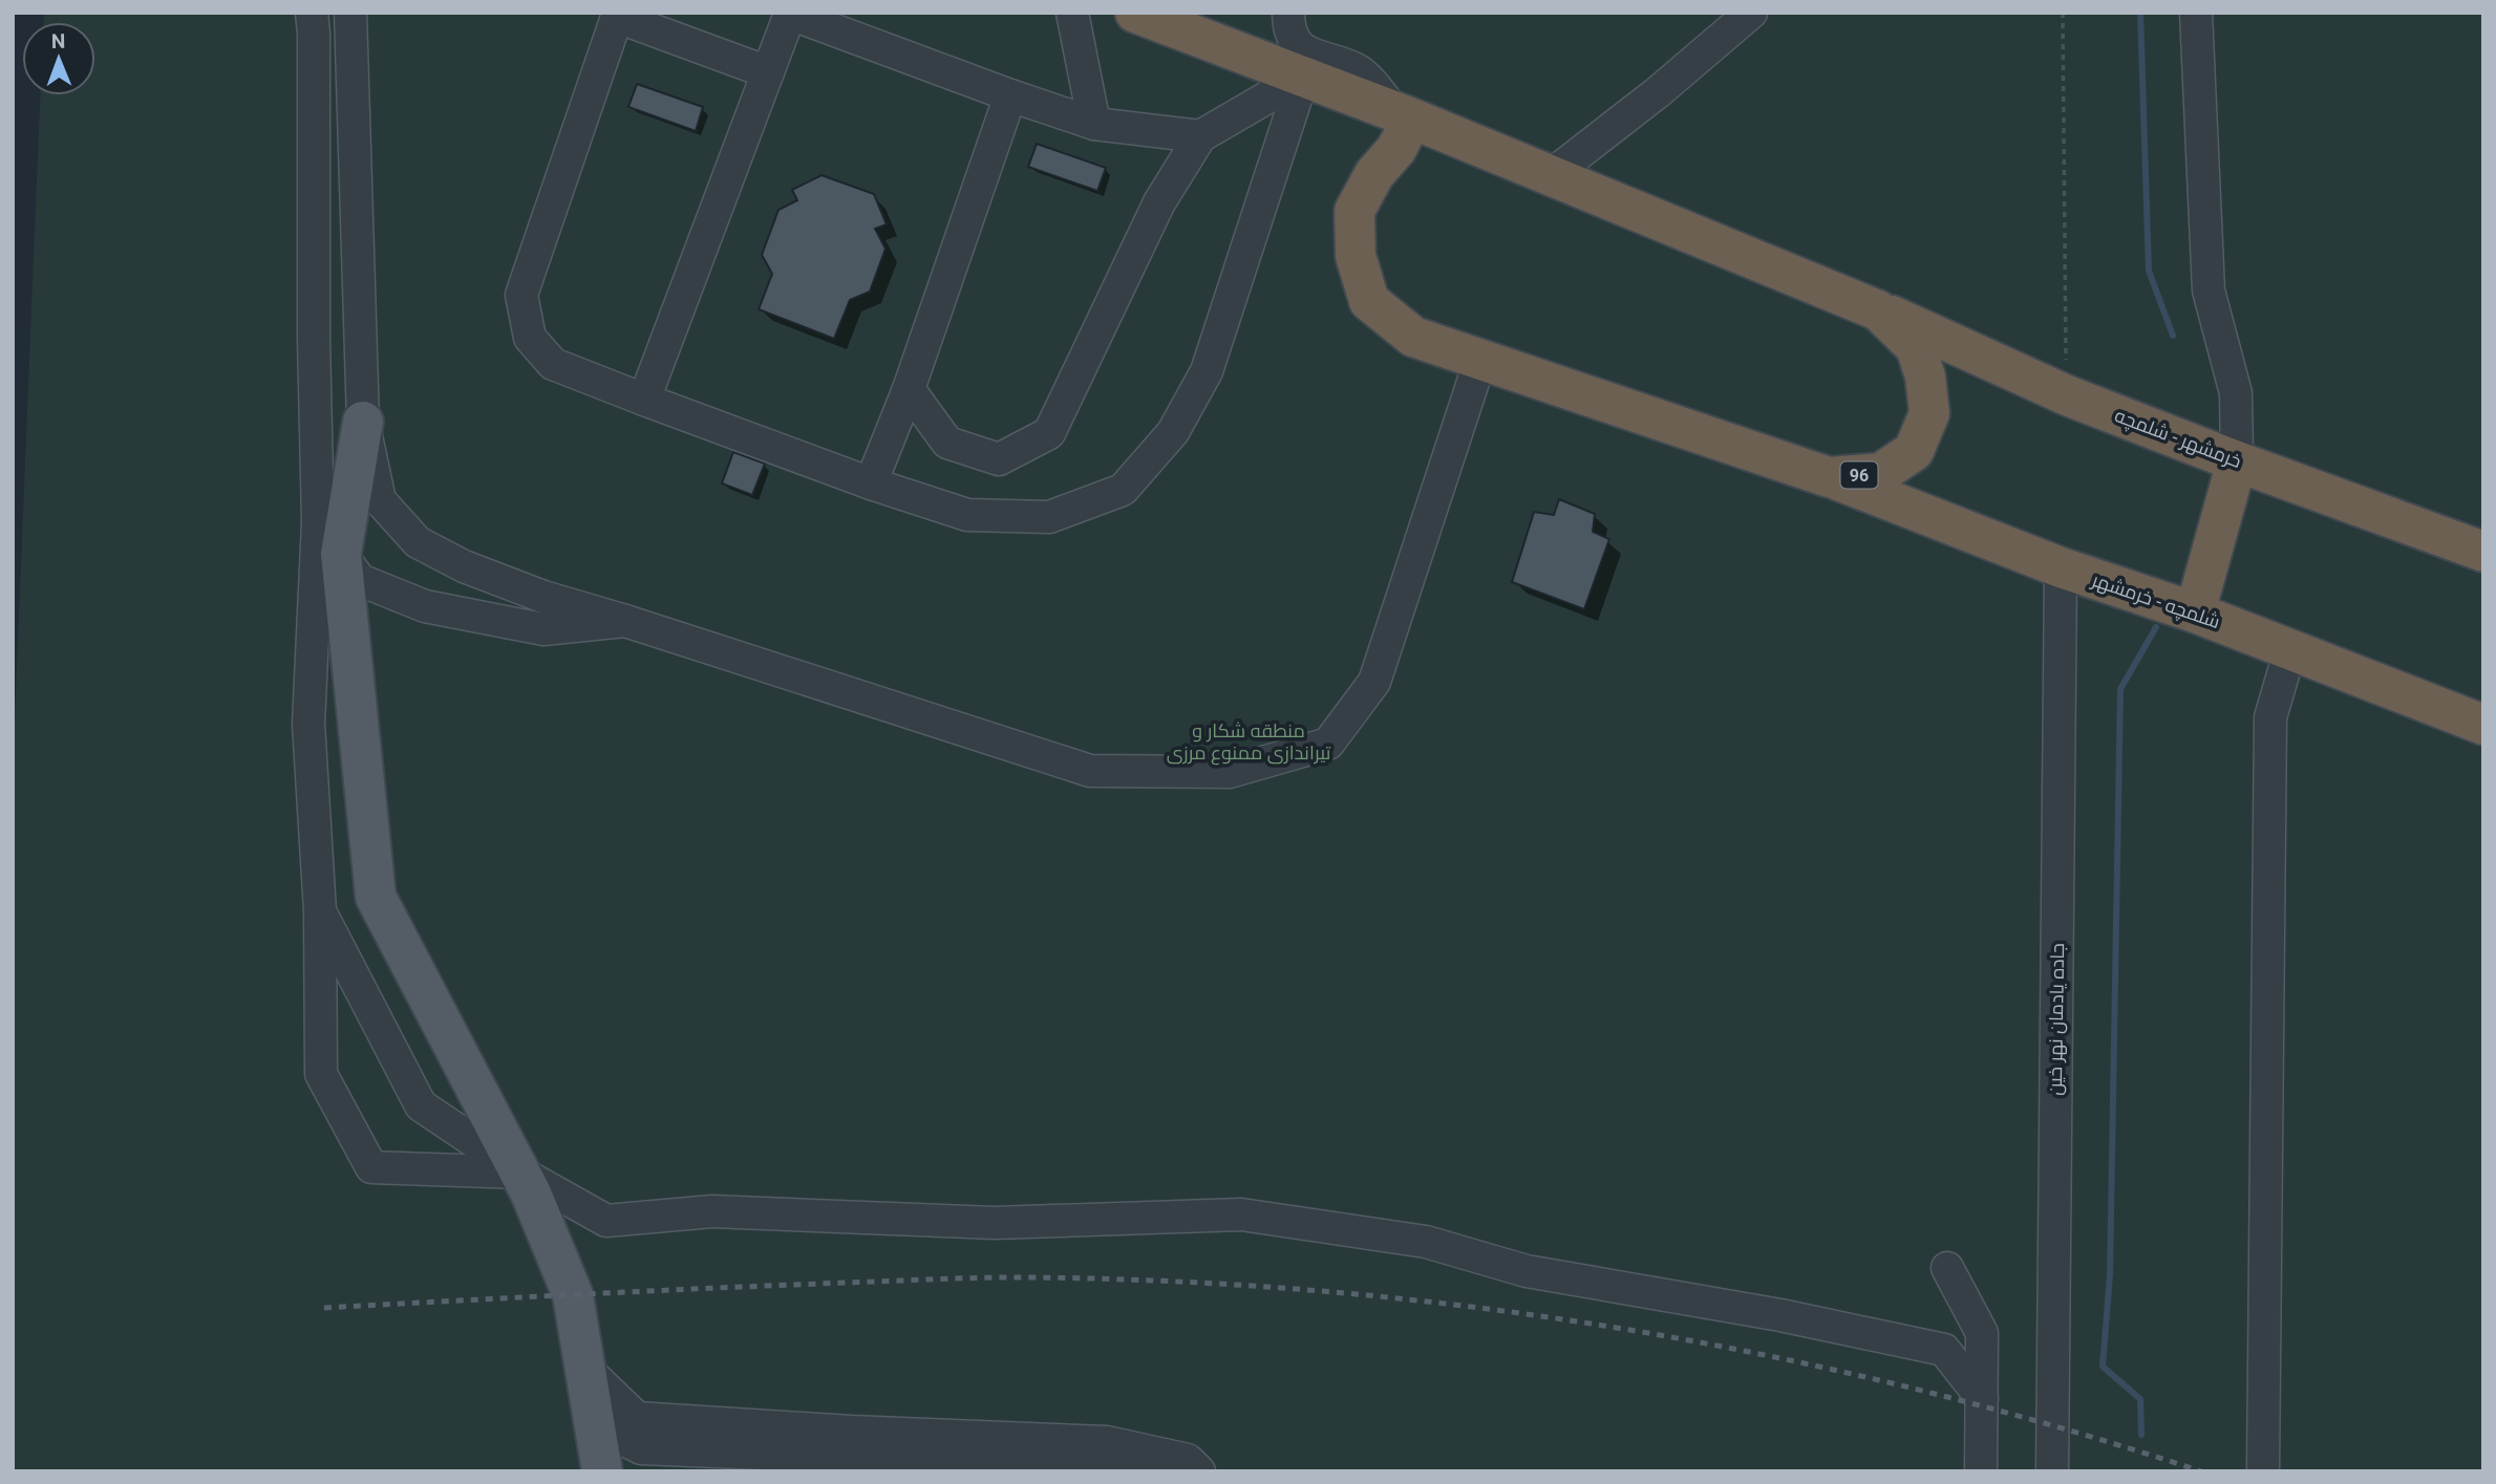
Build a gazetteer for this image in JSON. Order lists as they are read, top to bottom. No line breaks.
{"streets":{"highway":["خرمشهر - شلمچه","96","شلمچه - خرمشهر"],"street":["جاده یادمان نهر خین"]},"crossings":[["خرمشهر - شلمچه","96"],["96","شلمچه - خرمشهر"],["شلمچه - خرمشهر","جاده یادمان نهر خین"]],"parks":["منطقه شکار و تیراندازی ممنوع مرزی"],"north":"top"}
